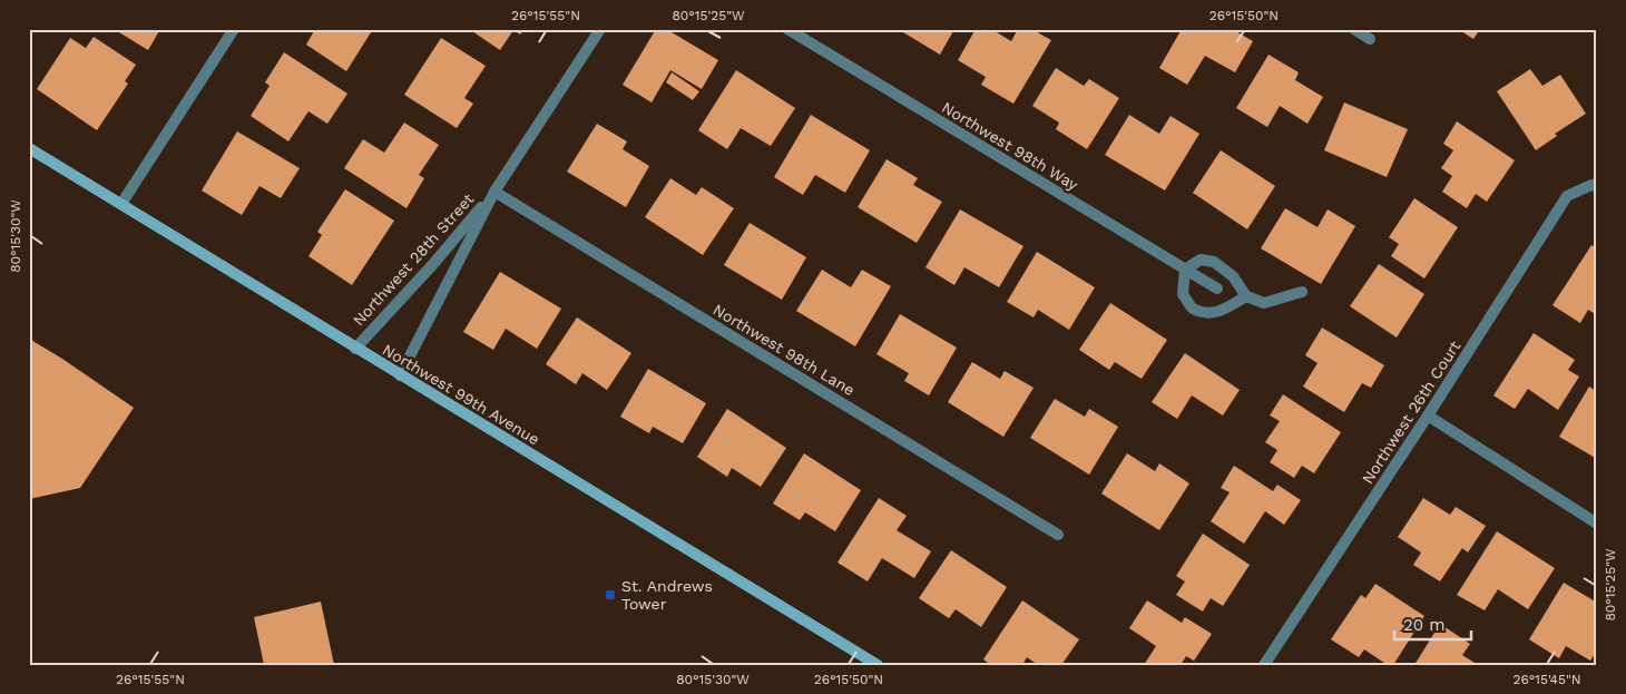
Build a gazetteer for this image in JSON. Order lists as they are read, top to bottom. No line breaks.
{"streets":{"street":["Northwest 98th Way","Northwest 28th Street","Northwest 98th Lane","Northwest 99th Avenue","Northwest 26th Court"]},"crossings":[["Northwest 28th Street","Northwest 98th Lane"],["Northwest 28th Street","Northwest 99th Avenue"]],"places":{"transit":["St. Andrews Tower"]},"scale_bar":"20 m","coordinates":["26°15'55\"N","80°15'25\"W","26°15'50\"N","80°15'30\"W","26°15'45\"N"]}
